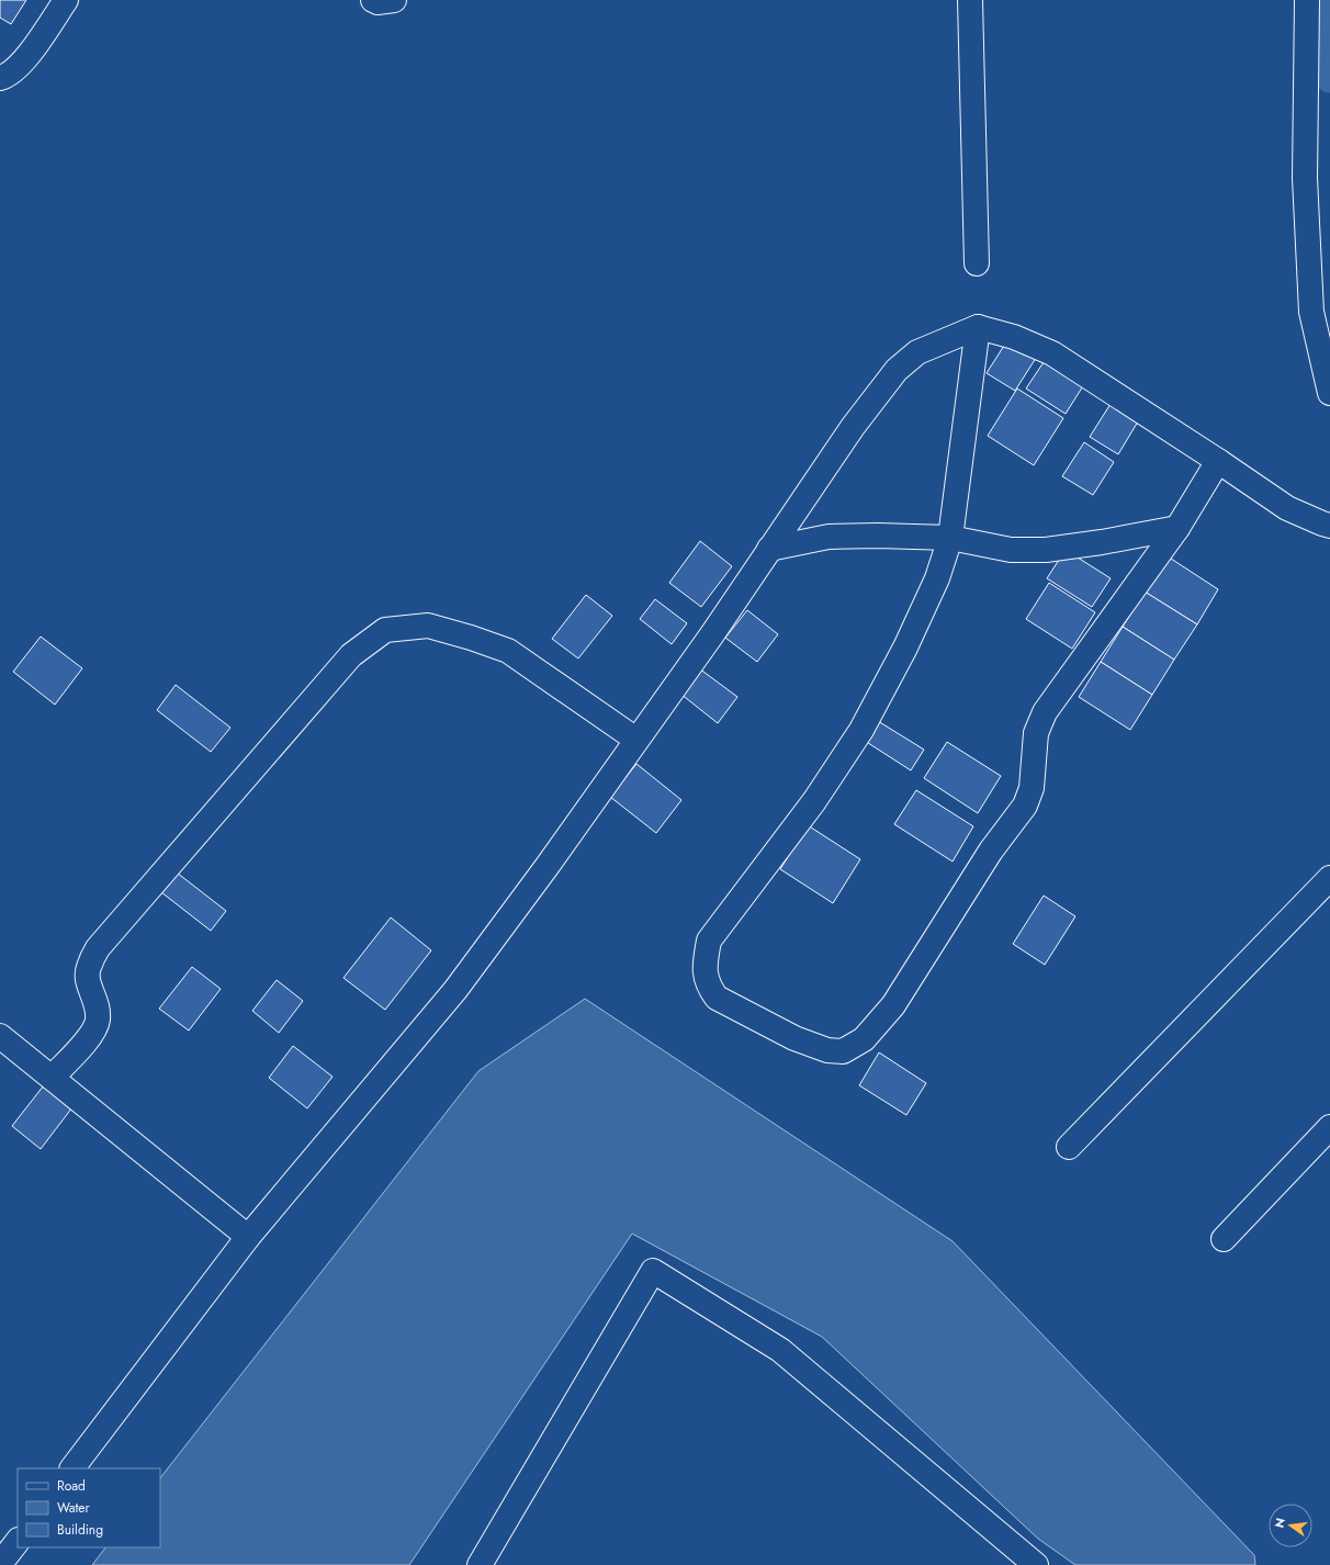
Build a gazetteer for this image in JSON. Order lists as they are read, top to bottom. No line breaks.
{"legend":["Road","Water","Building"],"north":"left"}
